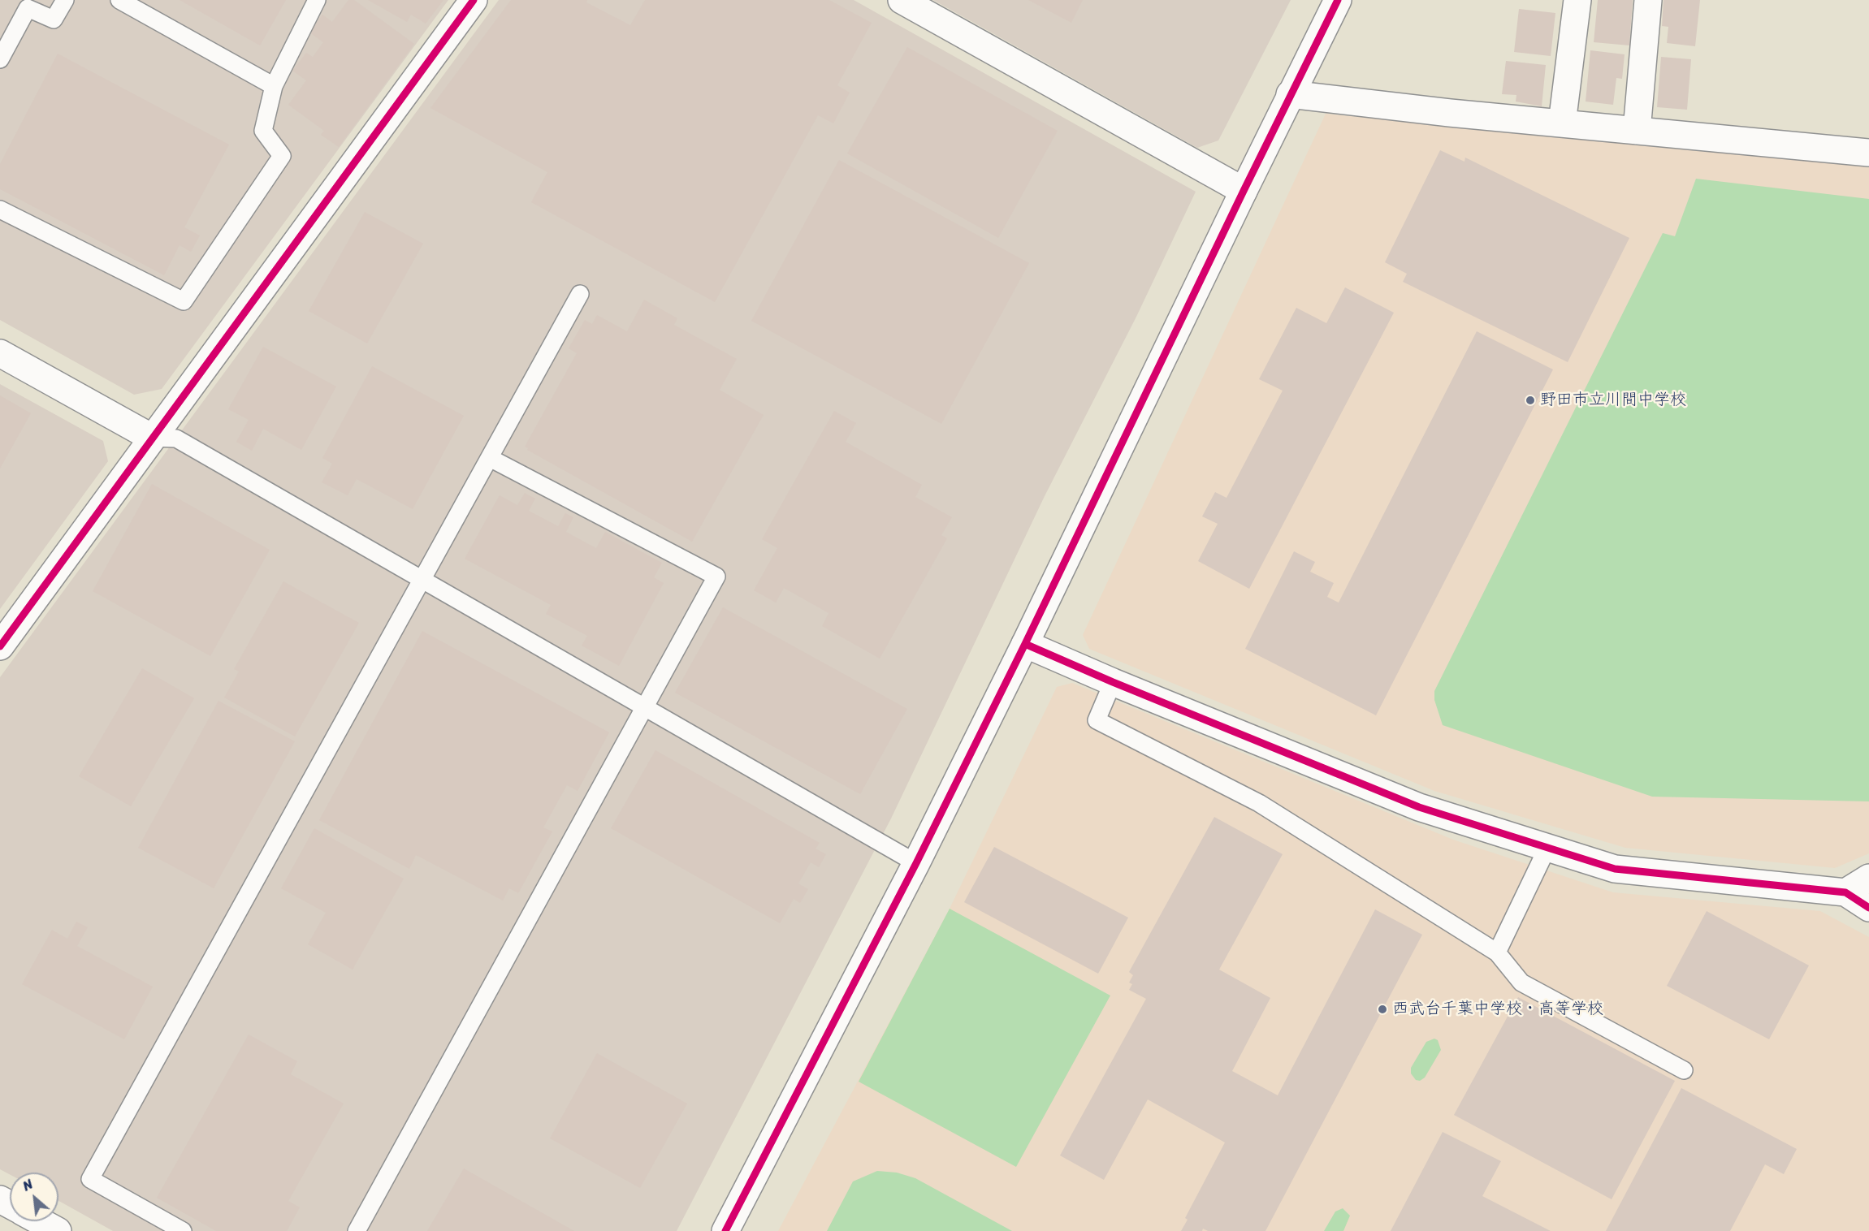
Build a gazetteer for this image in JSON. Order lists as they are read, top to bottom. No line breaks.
{"places":["野田市立川間中学校","西武台千葉中学校・高等学校"],"north":"top left"}
